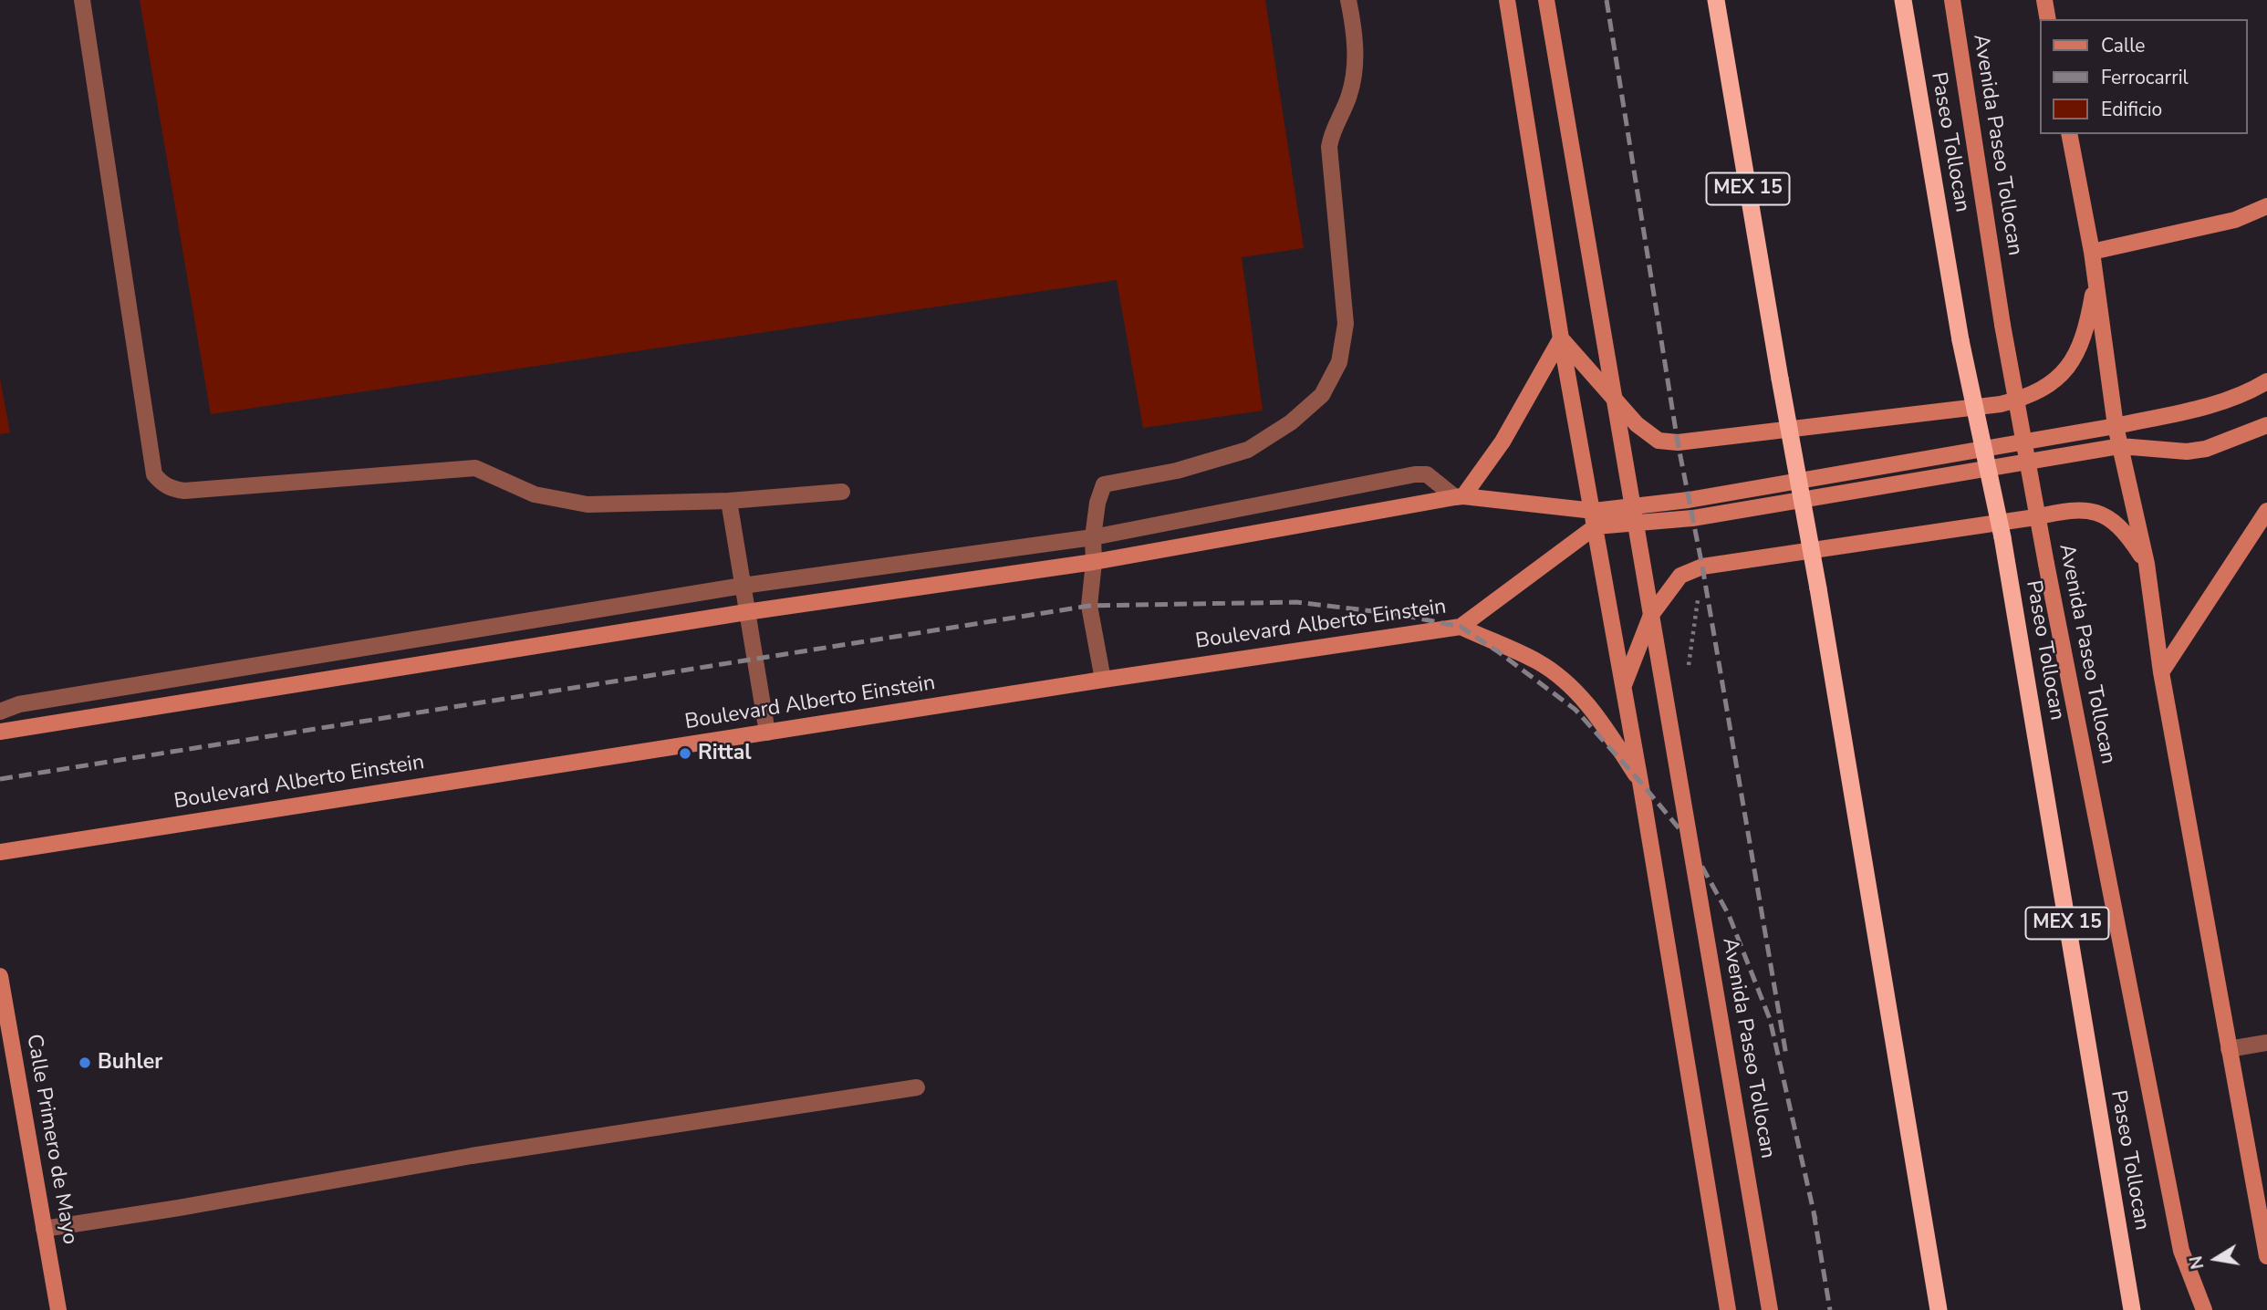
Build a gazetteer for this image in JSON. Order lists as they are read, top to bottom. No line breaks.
{"streets":{"highway":["Paseo Tollocan","MEX 15"],"main road":["Avenida Paseo Tollocan","Boulevard Alberto Einstein","Calle Primero de Mayo"]},"places":["Rittal","Buhler"],"legend":["Calle","Ferrocarril","Edificio"],"north":"left"}
